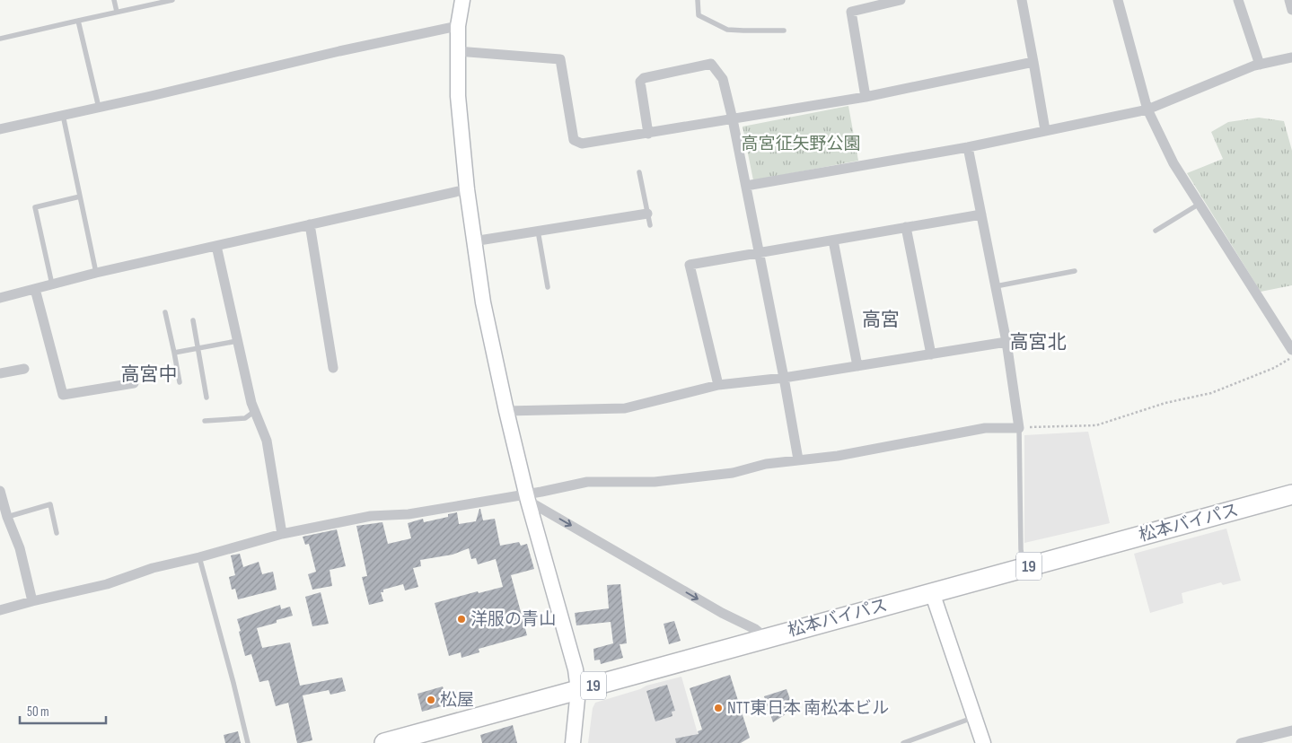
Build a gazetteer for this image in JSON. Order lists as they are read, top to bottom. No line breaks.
{"streets":{"highway":["松本バイパス","19"]},"districts":["高宮","高宮北","高宮中"],"parks":["高宮征矢野公園"],"places":["洋服の青山","松屋","NTT東日本 南松本ビル"],"scale_bar":"50 m"}
